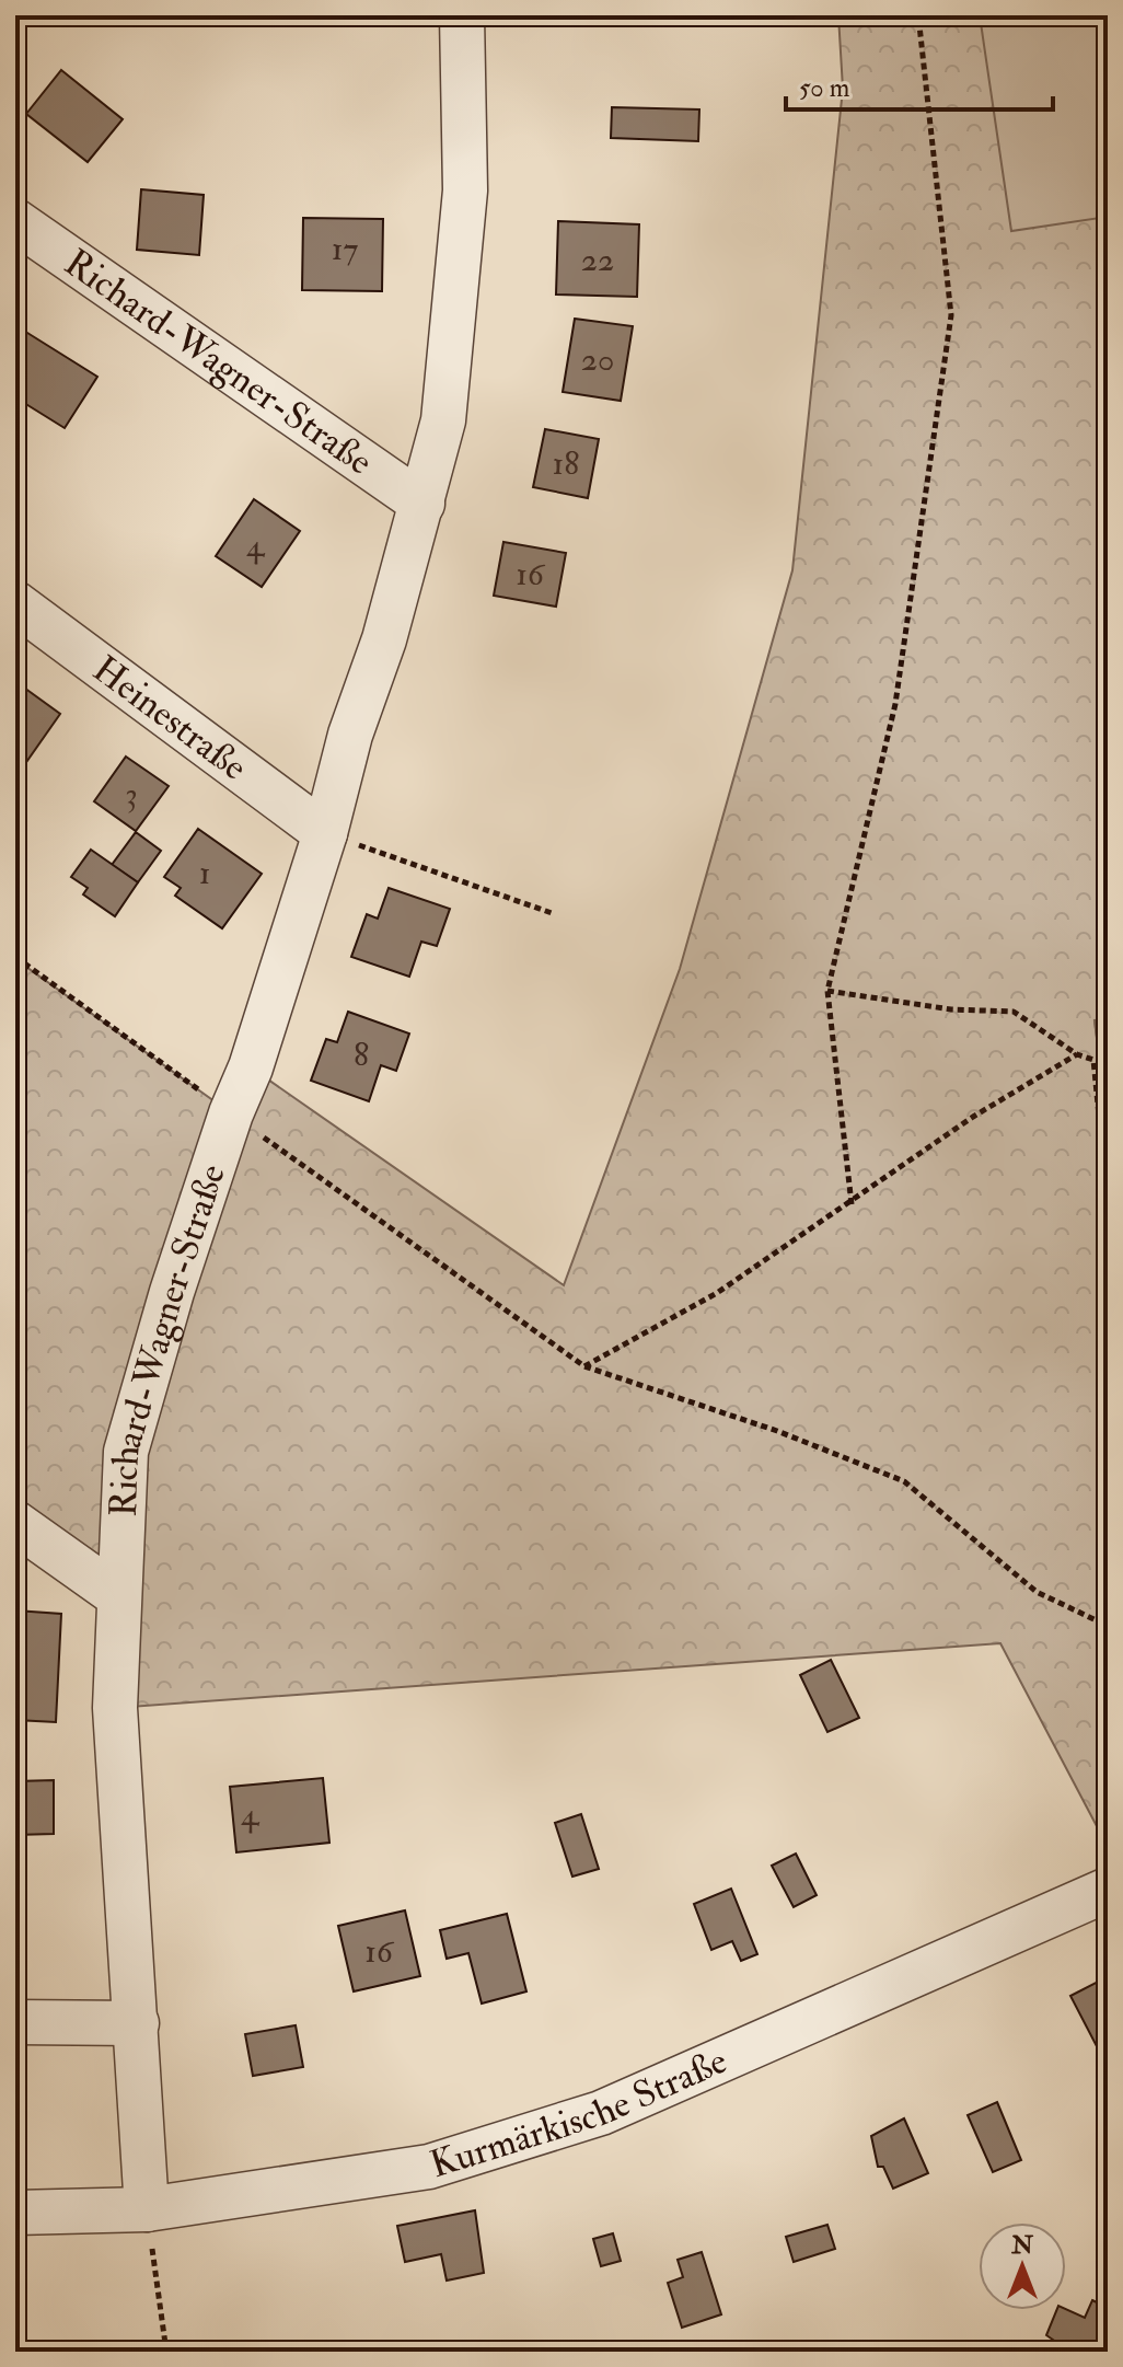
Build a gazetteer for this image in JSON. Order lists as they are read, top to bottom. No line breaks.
{"streets":{"street":["Richard-Wagner-Straße","Heinestraße","Kurmärkische Straße"]},"crossings":[["Richard-Wagner-Straße","Heinestraße"],["Richard-Wagner-Straße","Kurmärkische Straße"]],"house_numbers":["17","22","20","18","4","16","3","1","8","4","16"],"scale_bar":"50 m","north":"top"}
